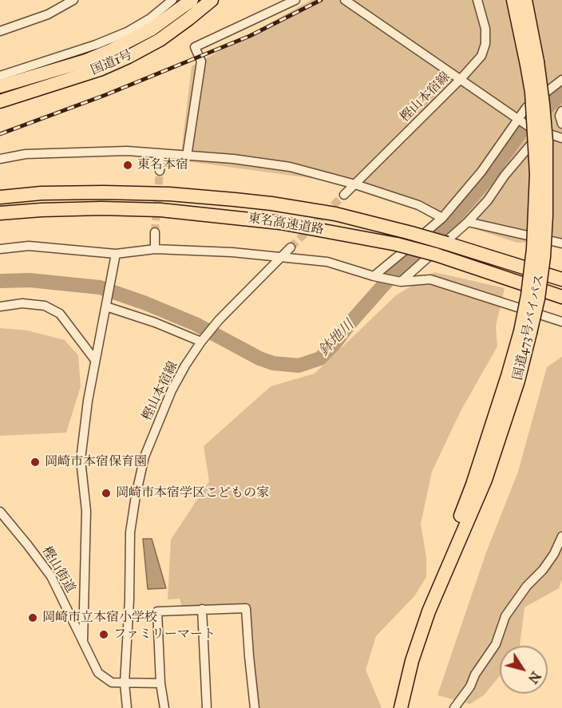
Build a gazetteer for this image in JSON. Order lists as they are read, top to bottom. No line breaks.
{"streets":{"highway":["国道1号","東名高速道路","国道473号バイパス"],"street":["樫山本宿線","樫山街道"]},"crossings":[["樫山本宿線","樫山街道"]],"water":["鉢地川"],"places":["東名本宿","岡崎市本宿保育園","岡崎市本宿学区こどもの家","岡崎市立本宿小学校","ファミリーマート"],"north":"bottom right"}
